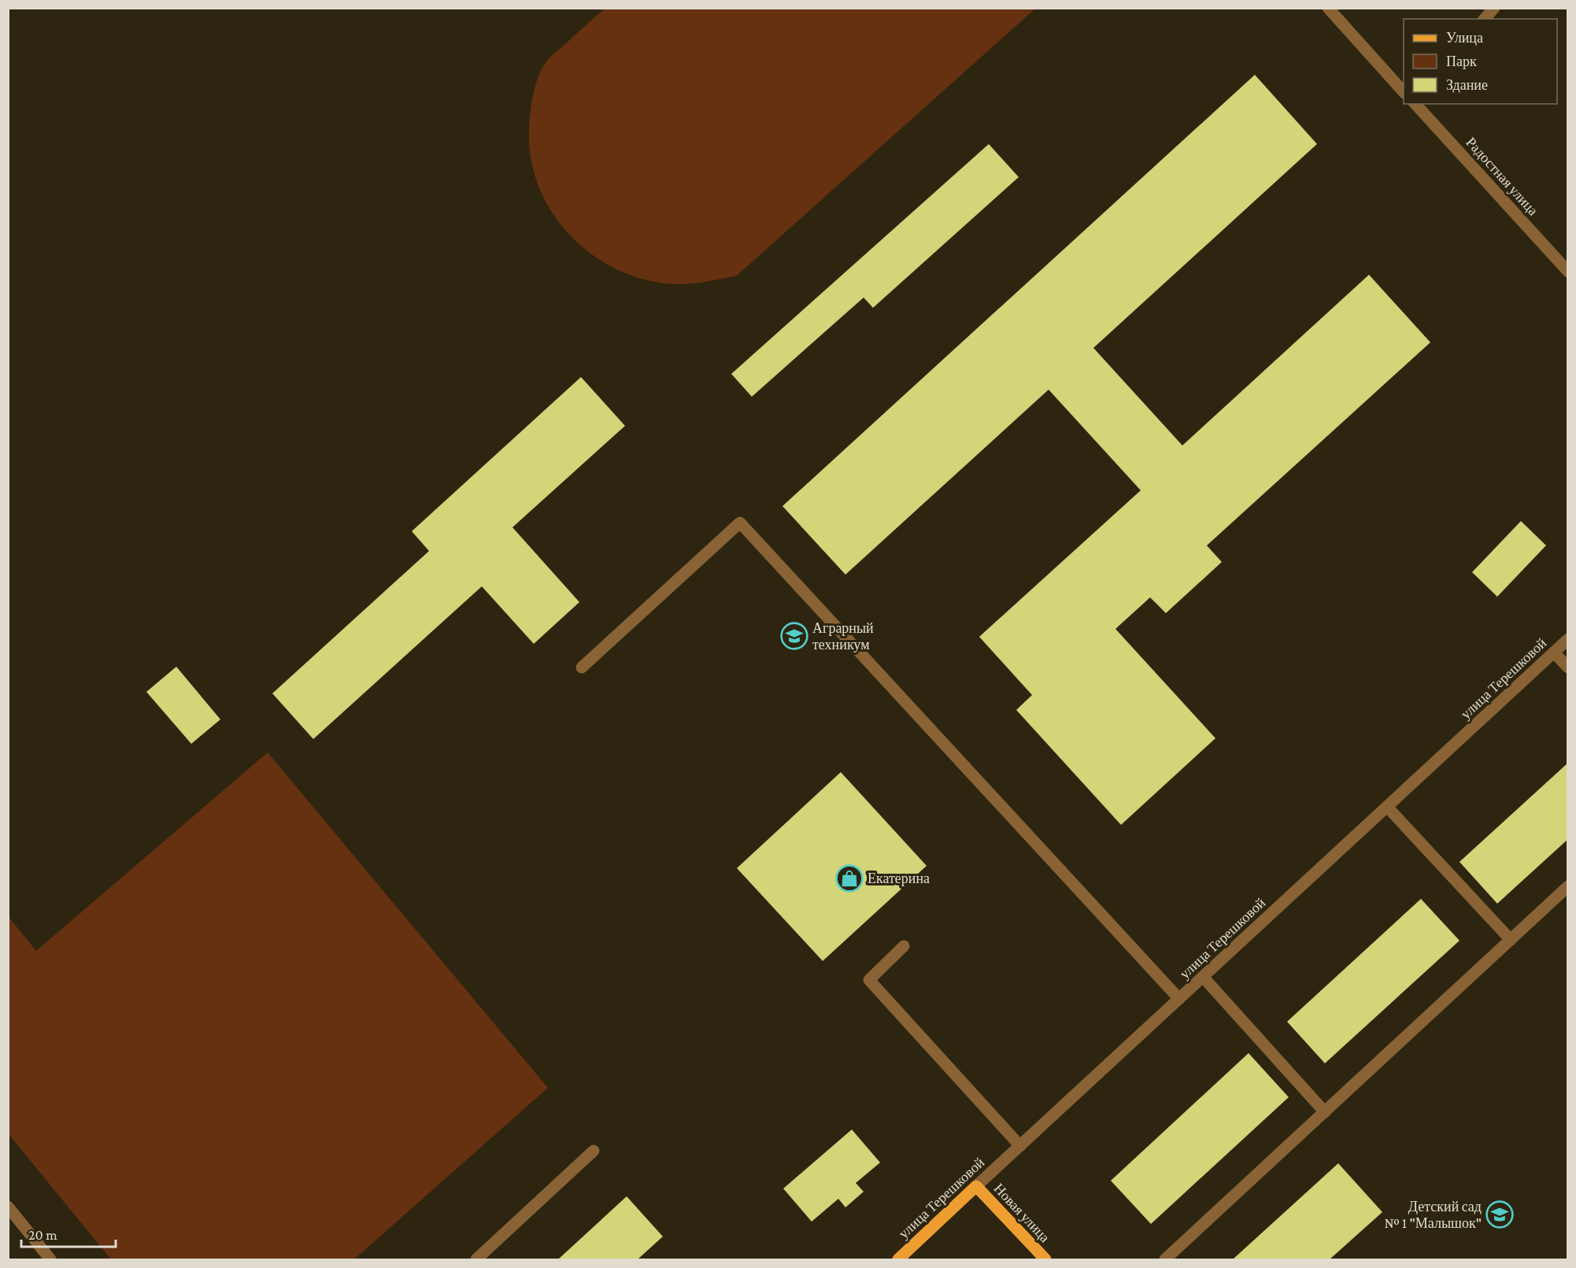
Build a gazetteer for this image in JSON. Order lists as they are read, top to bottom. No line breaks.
{"streets":{"main road":["улица Терешковой","Новая улица"],"street":["Радостная улица"]},"crossings":[["улица Терешковой","Новая улица"]],"places":{"school or university":["Аграрный техникум","Детский сад № 1 \"Малышок\""],"shop":["Екатерина"]},"legend":["Улица","Парк","Здание"],"scale_bar":"20 m"}
